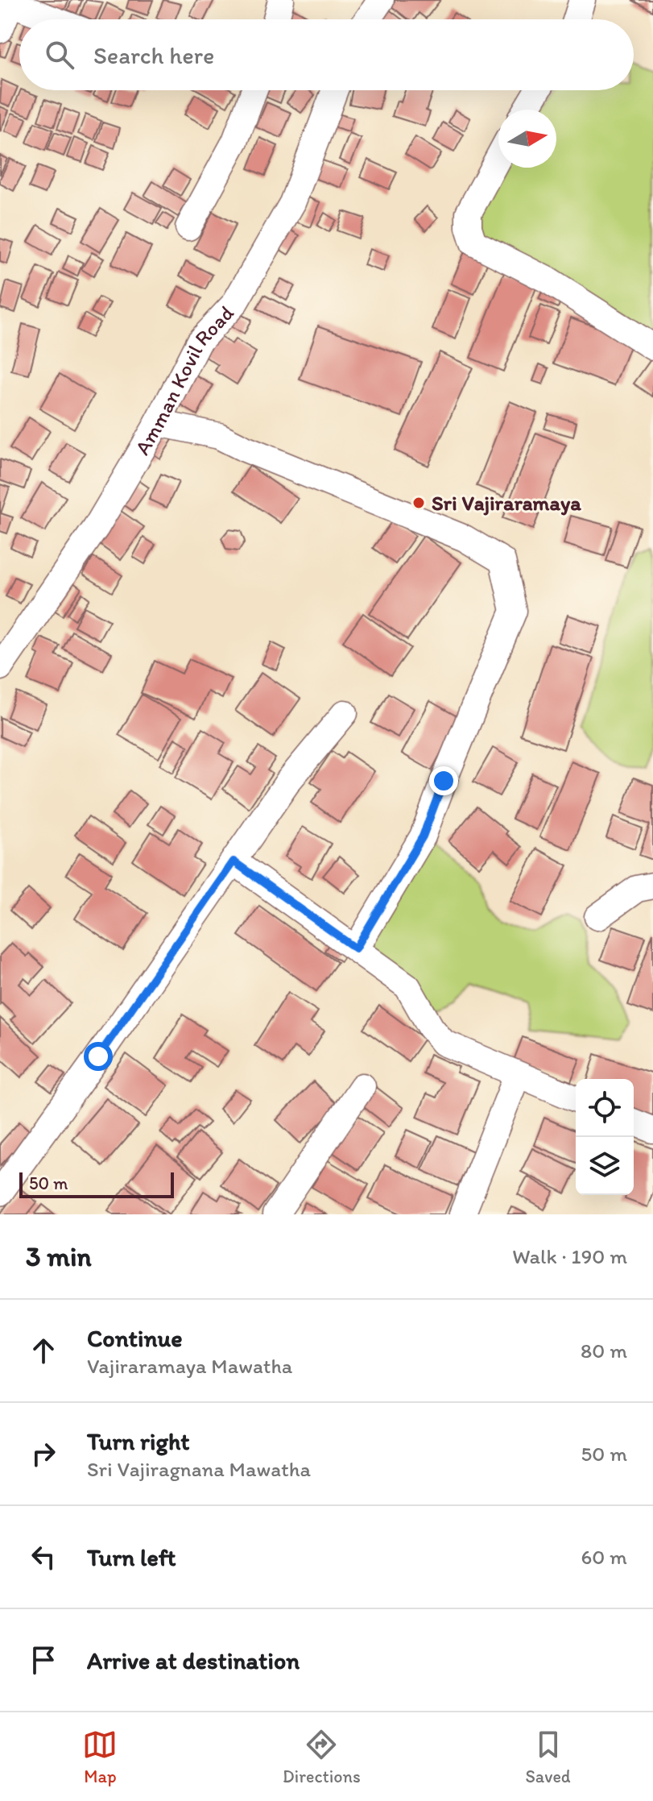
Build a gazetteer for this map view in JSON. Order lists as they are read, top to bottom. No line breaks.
{"streets":{"street":["Amman Kovil Road"]},"places":["Sri Vajiraramaya"],"scale_bar":"50 m","north":"right","page":{"search":"Search here","scale":"50 m","heading":["3 min","Walk · 190 m"],"list":[["Continue","Vajiraramaya Mawatha","80 m"],["Turn right","Sri Vajiragnana Mawatha","50 m"],["Turn left","60 m"],"Arrive at destination"],"nav":["Map","Directions","Saved"]}}
